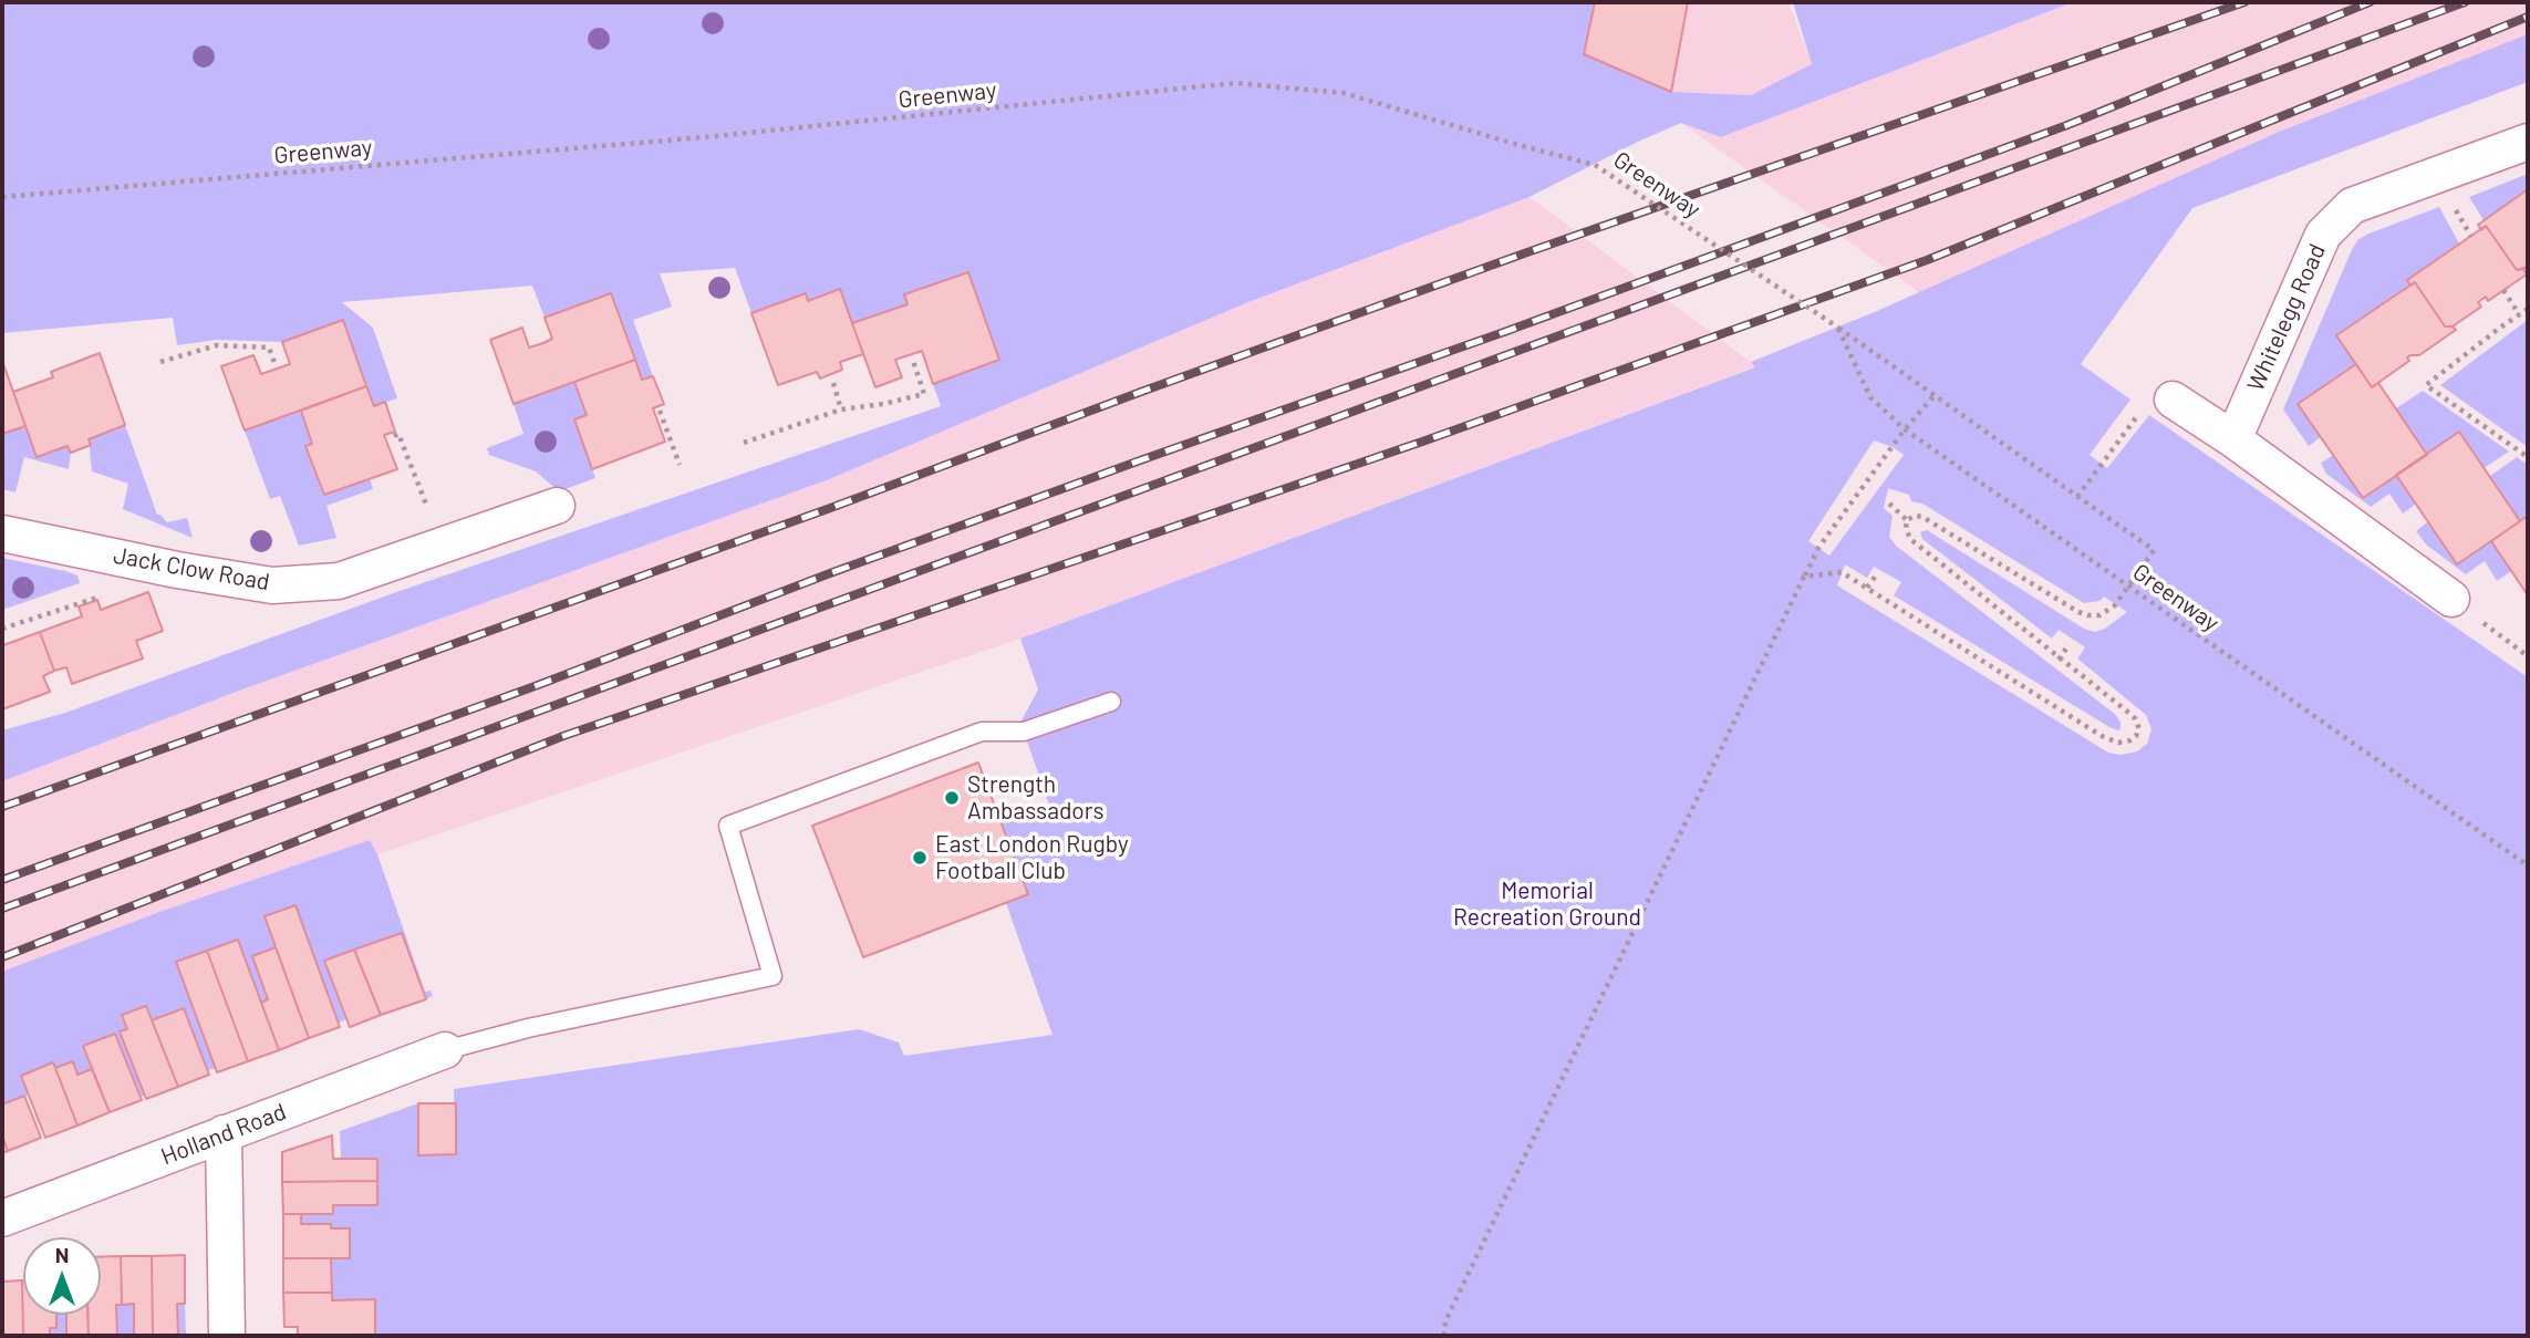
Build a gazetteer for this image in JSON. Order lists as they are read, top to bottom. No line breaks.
{"streets":{"street":["Whitelegg Road","Jack Clow Road","Holland Road"],"path":["Greenway"]},"parks":["Memorial Recreation Ground"],"places":["Strength Ambassadors","East London Rugby Football Club"],"north":"top"}
